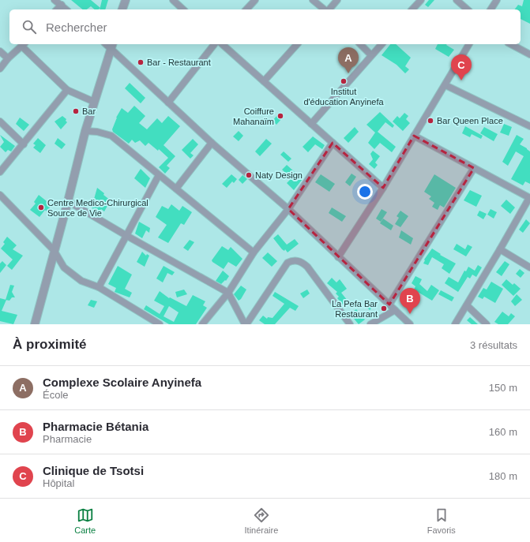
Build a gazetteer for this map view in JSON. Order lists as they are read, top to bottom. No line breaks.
{"places":["Bar - Restaurant","Institut d'éducation Anyinefa","Bar","Coiffure Mahanaïm","Bar Queen Place","Naty Design","Centre Medico-Chirurgical Source de Vie","La Pefa Bar Restaurant"],"page":{"search":"Rechercher","pins":["A","C","B"],"heading":["À proximité","3 résultats"],"list":[{"mark":"A","name":"Complexe Scolaire Anyinefa","note":"École","value":"150 m"},{"mark":"B","name":"Pharmacie Bétania","note":"Pharmacie","value":"160 m"},{"mark":"C","name":"Clinique de Tsotsi","note":"Hôpital","value":"180 m"}],"nav":["Carte","Itinéraire","Favoris"]}}
